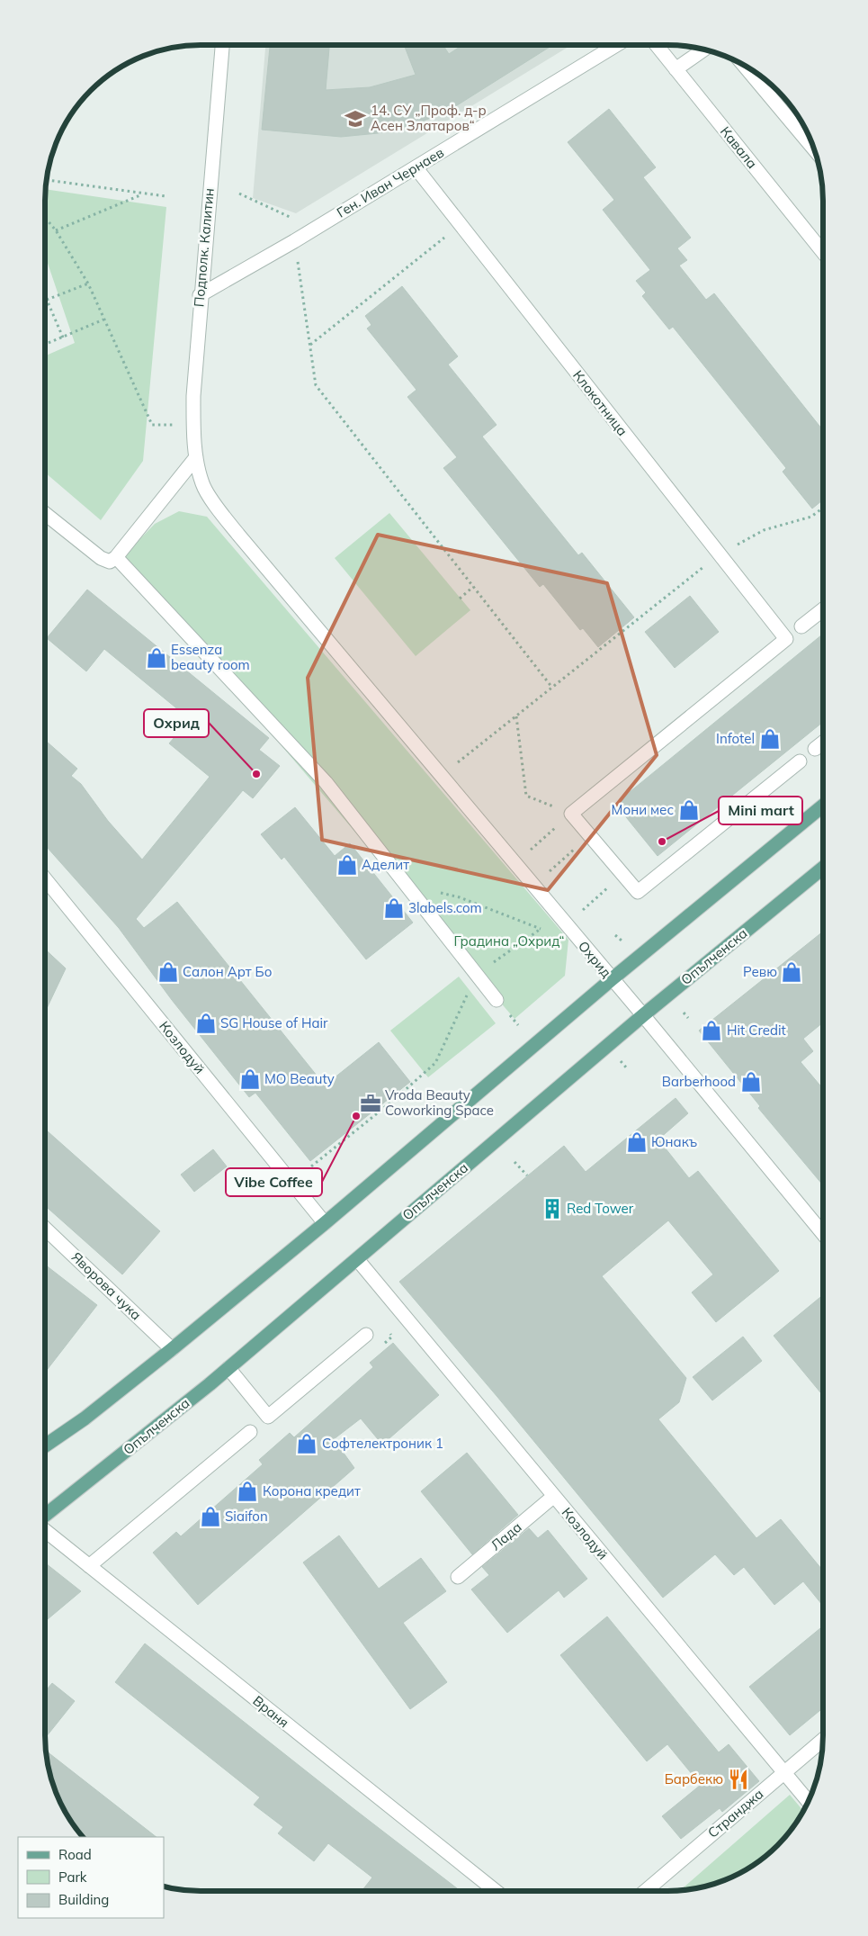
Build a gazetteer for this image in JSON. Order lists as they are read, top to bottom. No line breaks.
{"streets":{"main road":["Опълченска"],"street":["Кавала","Ген. Иван Чернаев","Подполк. Калитин","Клокотница","Охрид","Козлодуй","Яворова чука","Лада","Враня","Странджа"]},"crossings":[["Ген. Иван Чернаев","Подполк. Калитин"],["Ген. Иван Чернаев","Клокотница"],["Подполк. Калитин","Охрид"],["Опълченска","Охрид"],["Опълченска","Козлодуй"],["Козлодуй","Лада"],["Козлодуй","Странджа"]],"parks":["Градина „Охрид“"],"places":{"school or university":["14. СУ „Проф. д-р Асен Златаров“"],"shop":["Essenza beauty room","Infotel","Мони мес","Аделит","3labels.com","Салон Арт Бо","Ревю","SG House of Hair","Hit Credit","MO Beauty","Barberhood","Юнакъ","Софтелектроник 1","Корона кредит","Siaifon"],"other":["Охрид","Mini mart","Vibe Coffee"],"office":["Vroda Beauty Coworking Space"],"building":["Red Tower"],"restaurant":["Барбекю"]},"legend":["Road","Park","Building"]}
